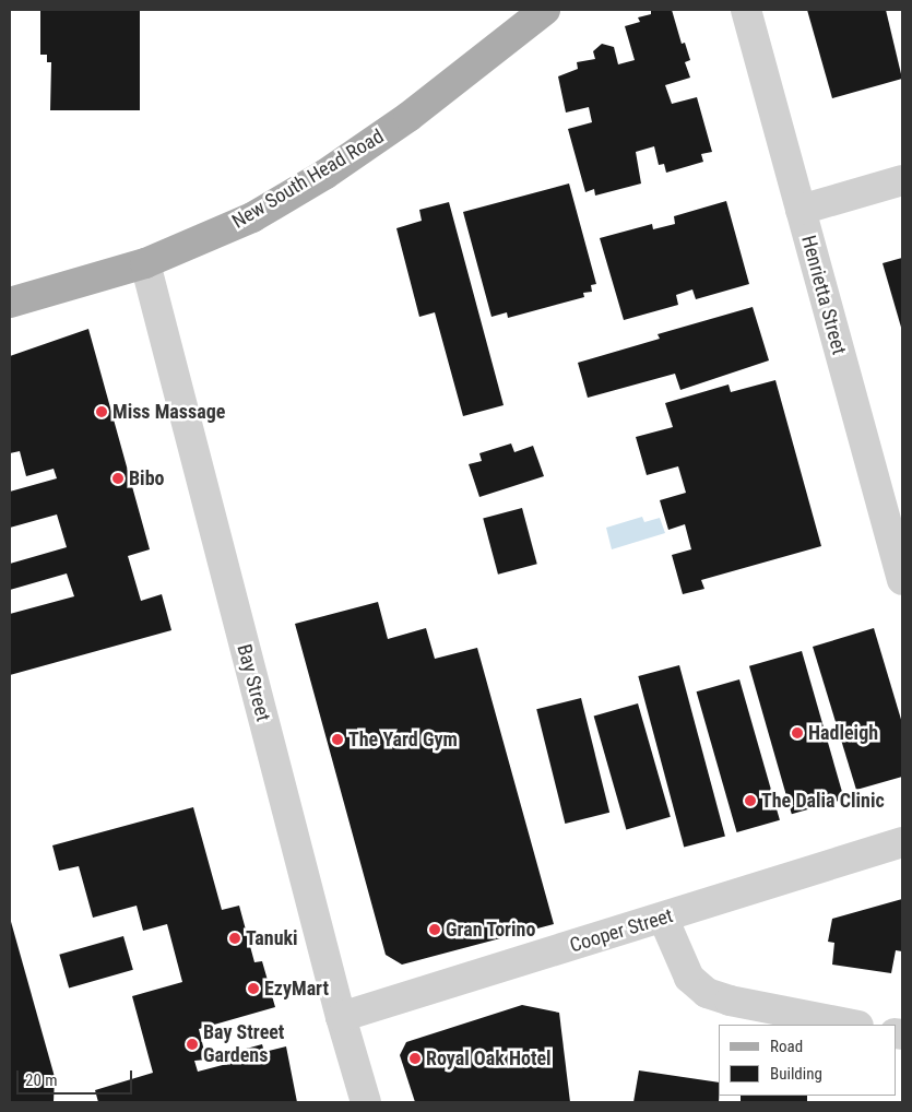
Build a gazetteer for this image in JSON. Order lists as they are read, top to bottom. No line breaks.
{"streets":{"main road":["New South Head Road"],"street":["Henrietta Street","Bay Street","Cooper Street"]},"crossings":[["New South Head Road","Bay Street"],["Bay Street","Cooper Street"]],"places":["Miss Massage","Bibo","Hadleigh","The Yard Gym","The Dalia Clinic","Gran Torino","Tanuki","EzyMart","Bay Street Gardens","Royal Oak Hotel"],"legend":["Road","Building"],"scale_bar":"20 m"}
